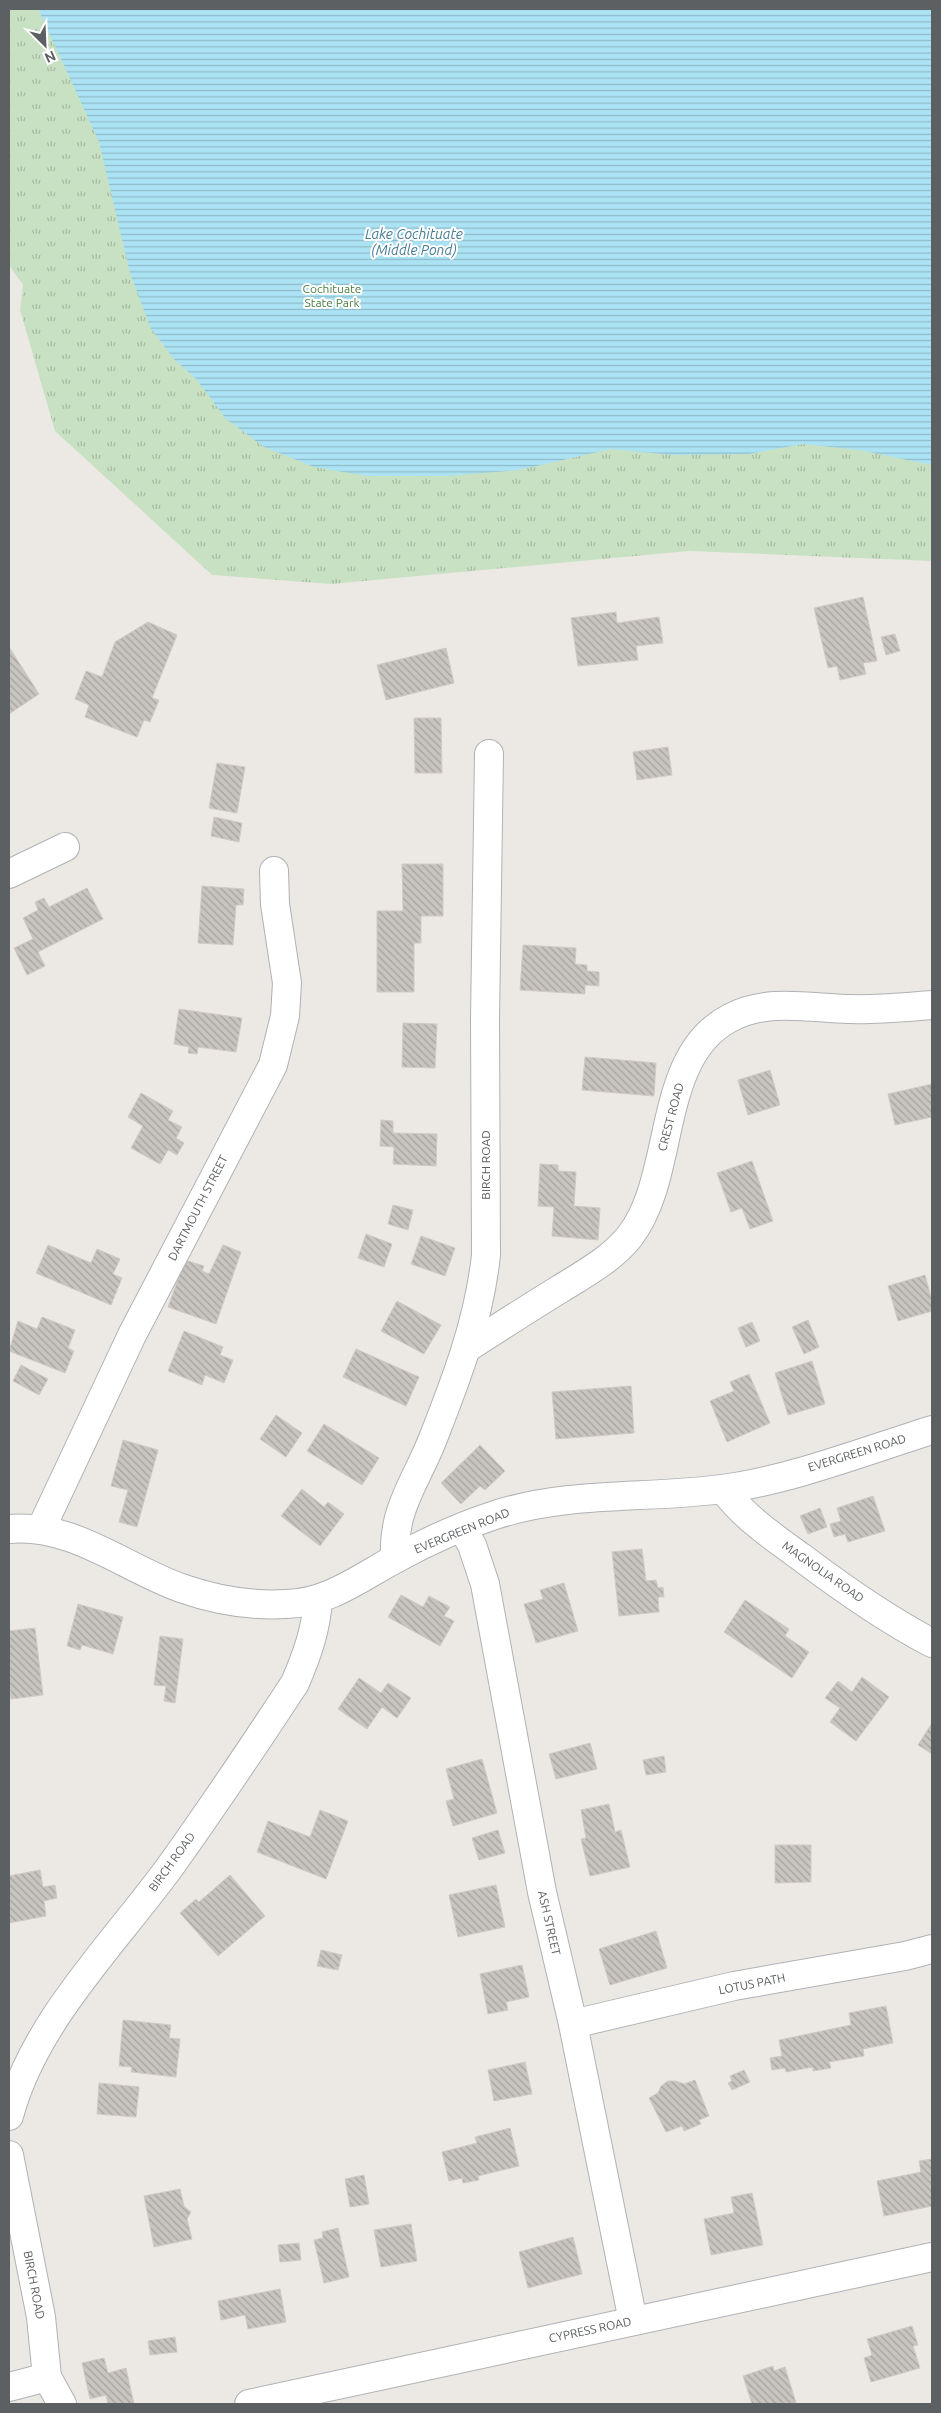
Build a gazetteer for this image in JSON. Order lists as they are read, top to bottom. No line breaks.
{"streets":{"street":["CREST ROAD","BIRCH ROAD","DARTMOUTH STREET","EVERGREEN ROAD","MAGNOLIA ROAD","ASH STREET","LOTUS PATH","CYPRESS ROAD"]},"crossings":[["CREST ROAD","BIRCH ROAD"],["BIRCH ROAD","EVERGREEN ROAD"],["DARTMOUTH STREET","EVERGREEN ROAD"],["EVERGREEN ROAD","MAGNOLIA ROAD"],["EVERGREEN ROAD","ASH STREET"],["ASH STREET","LOTUS PATH"],["ASH STREET","CYPRESS ROAD"]],"water":["Lake Cochituate (Middle Pond)"],"parks":["Cochituate State Park"],"north":"bottom right"}
